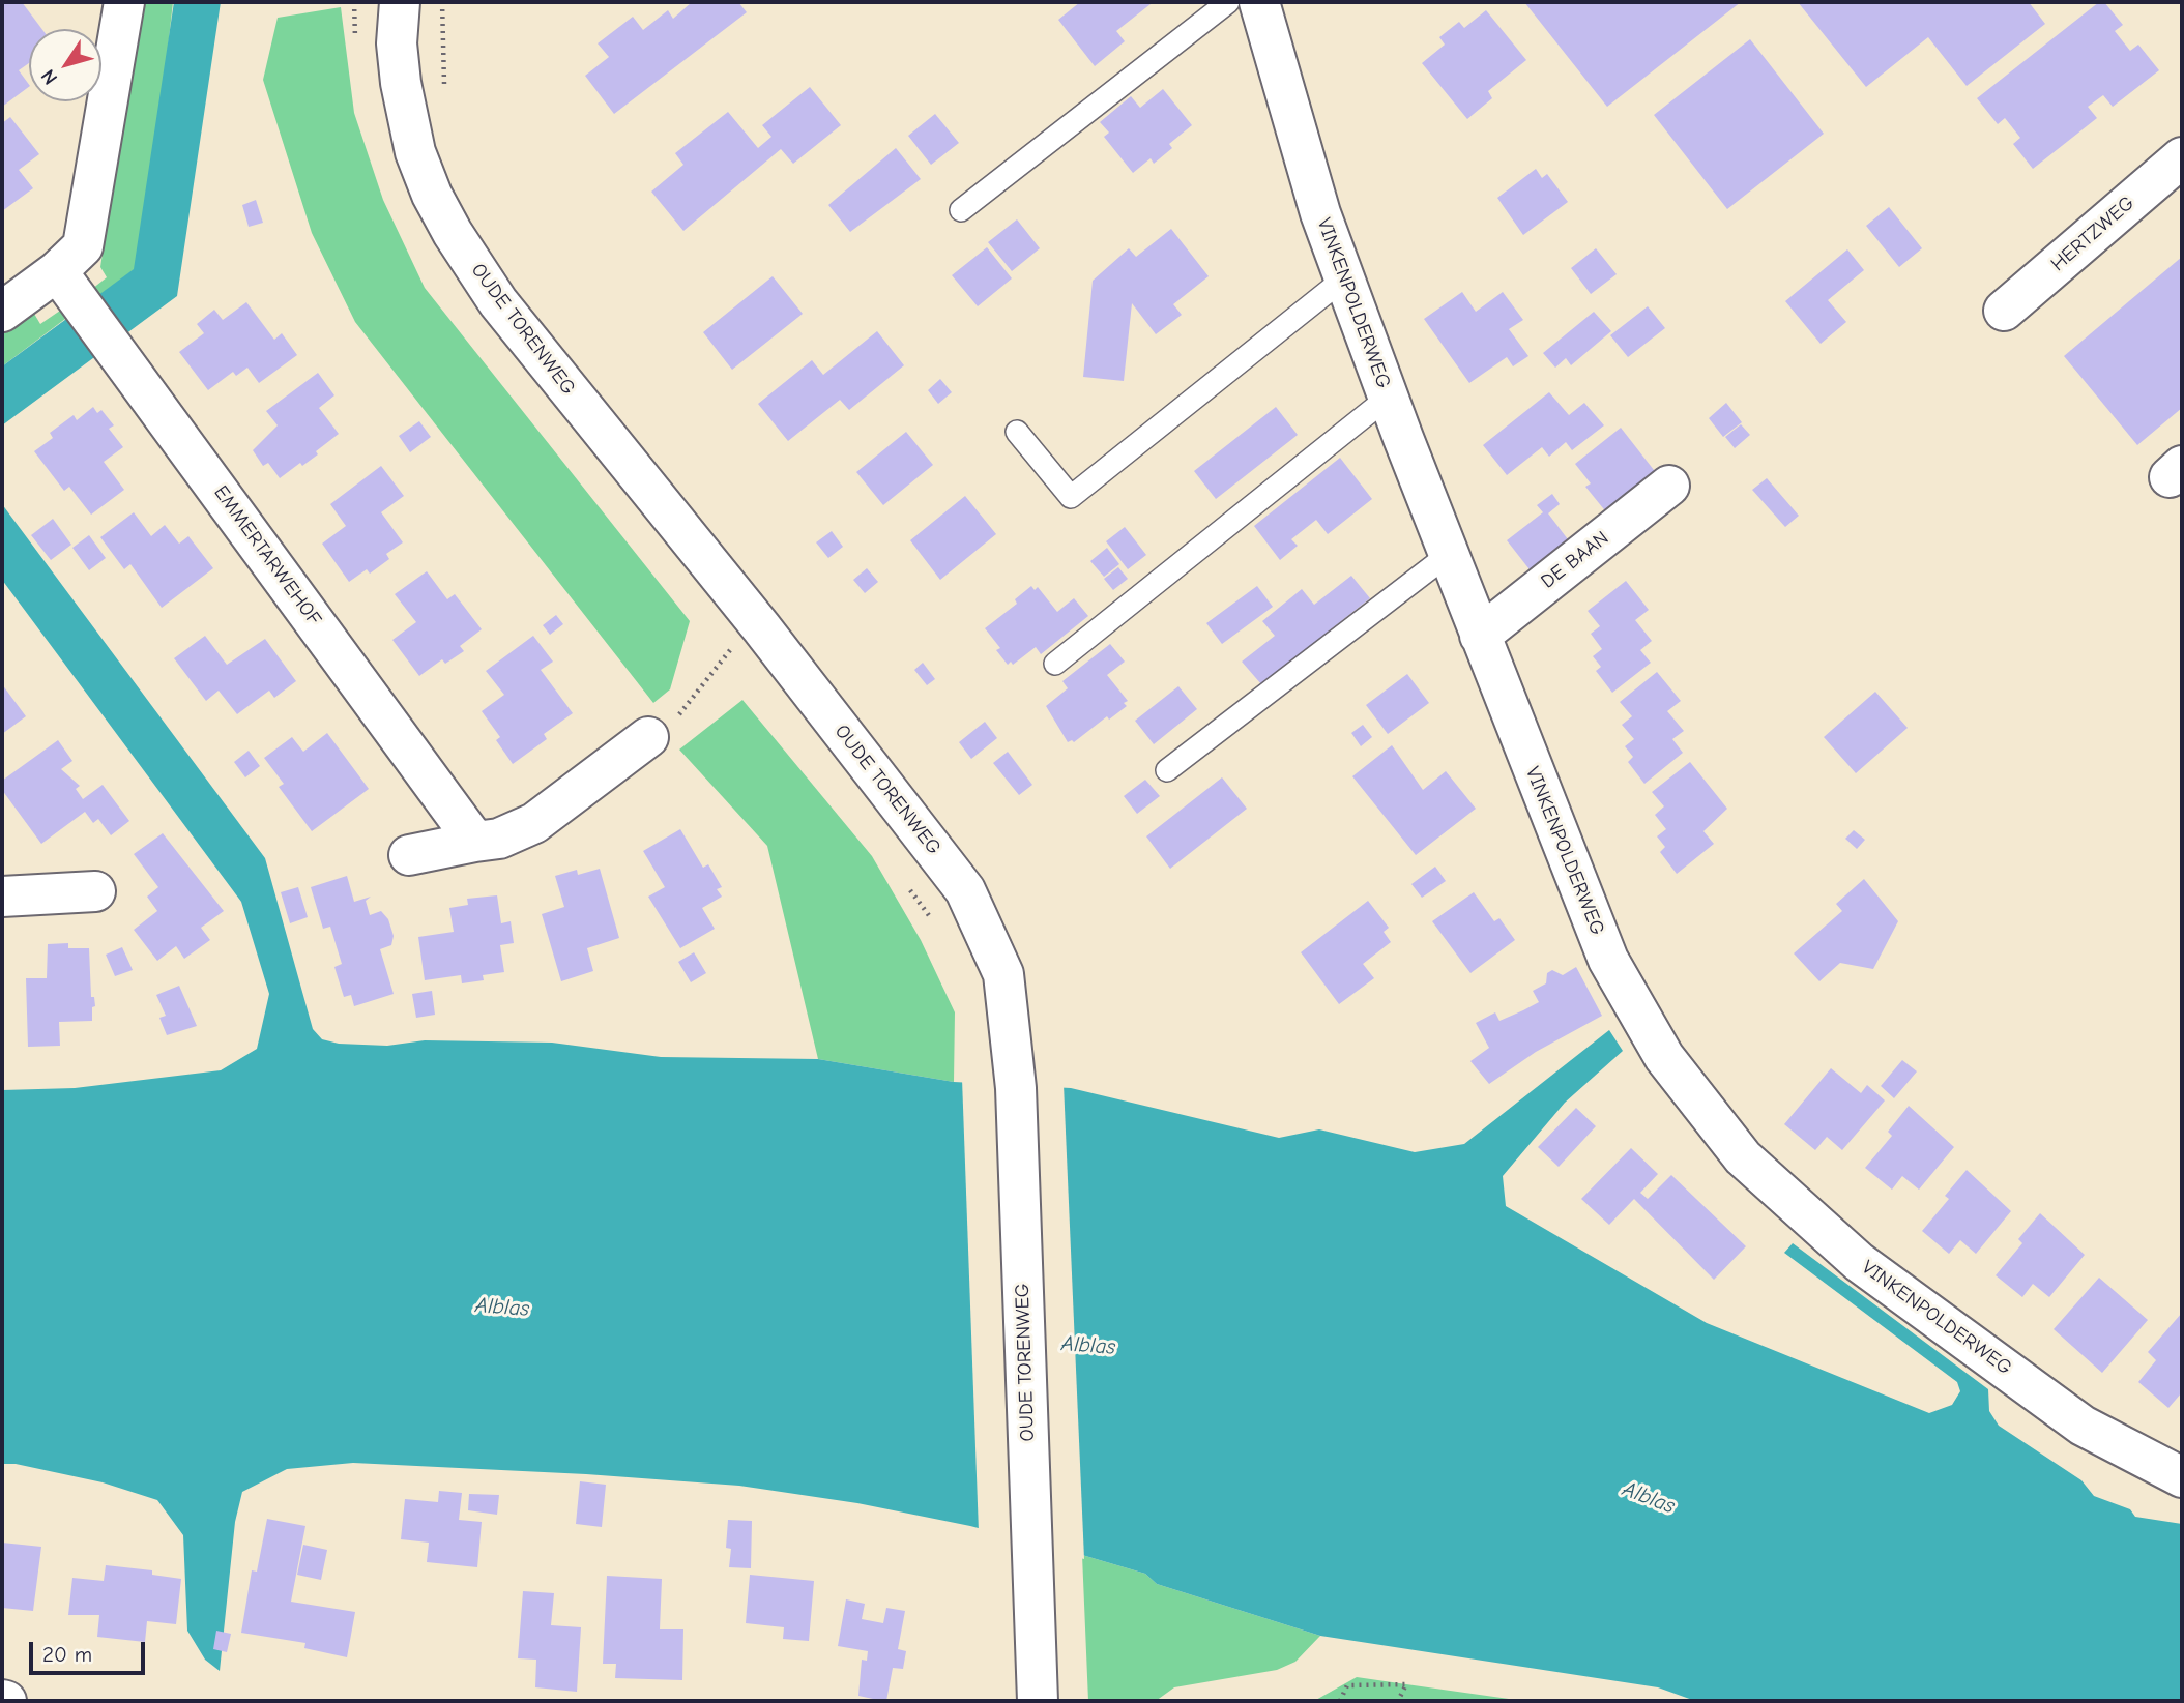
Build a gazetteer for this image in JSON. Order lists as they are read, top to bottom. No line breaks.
{"streets":{"street":["HERTZWEG","VINKENPOLDERWEG","OUDE TORENWEG","EMMERTARWEHOF","DE BAAN"]},"crossings":[["VINKENPOLDERWEG","DE BAAN"]],"water":["Alblas"],"scale_bar":"20 m","north":"bottom left"}
